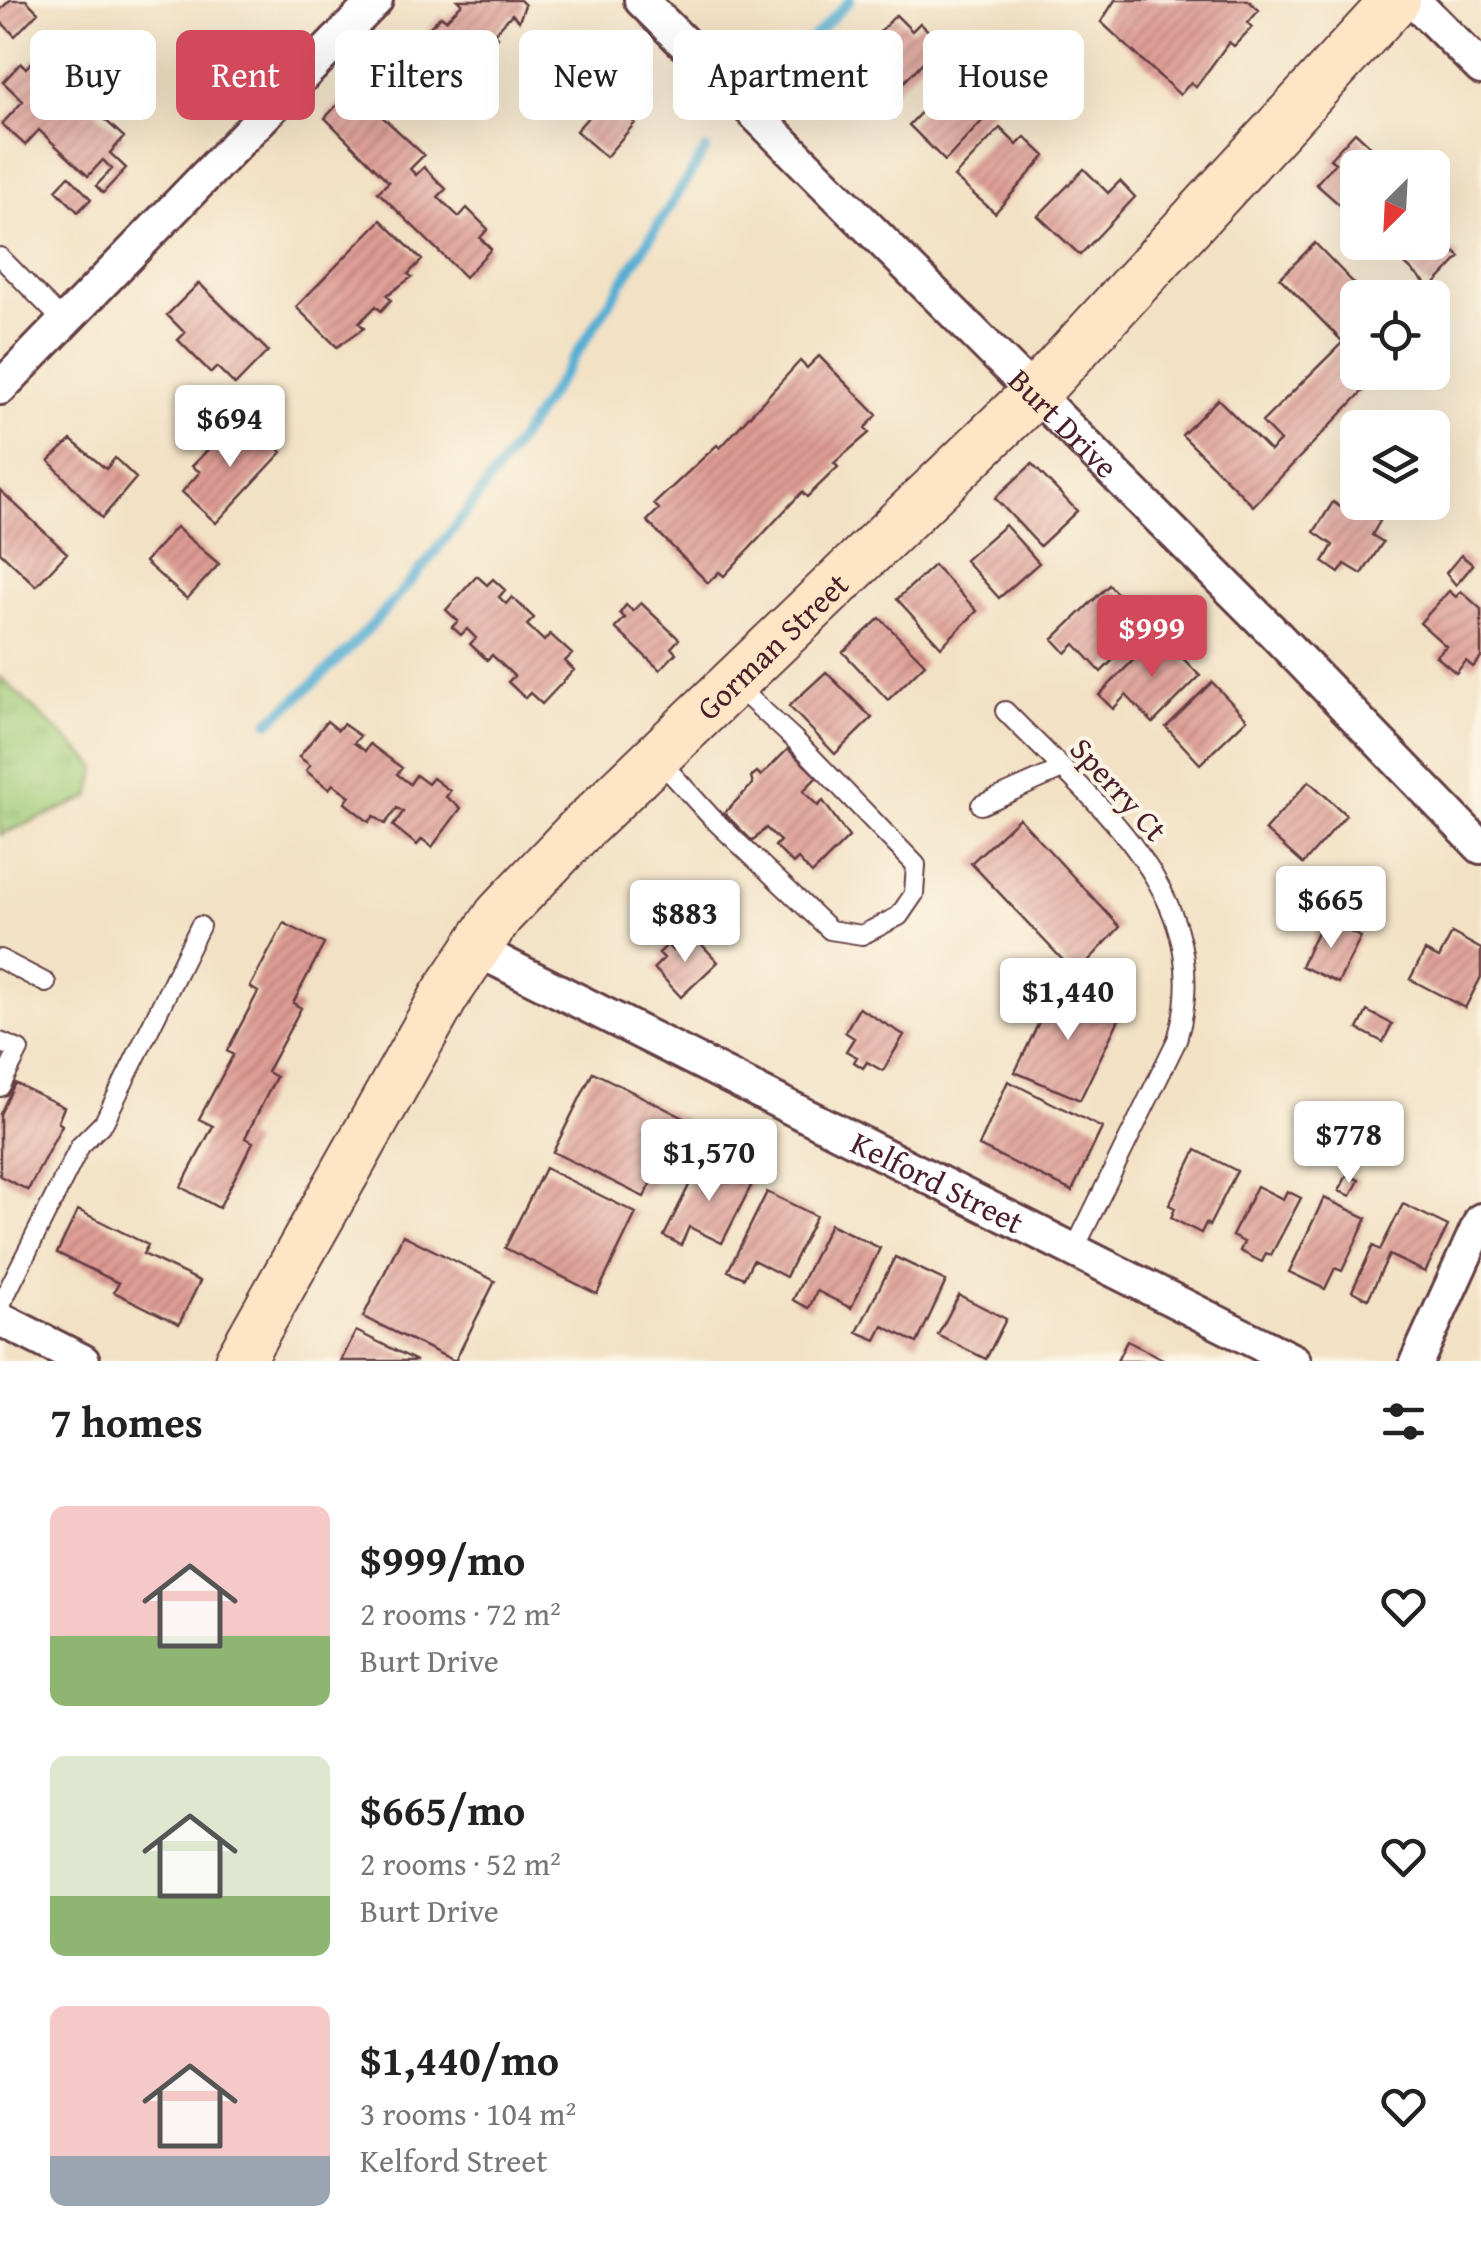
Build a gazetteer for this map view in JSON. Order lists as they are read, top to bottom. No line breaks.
{"streets":{"main road":["Gorman Street"],"street":["Burt Drive","Kelford Street"],"lane":["Sperry Ct"]},"crossings":[["Burt Drive","Gorman Street"],["Gorman Street","Kelford Street"],["Sperry Ct","Kelford Street"]],"north":"bottom left","page":{"chip":["Buy","Rent","Filters","New","Apartment","House"],"price":["$694","$999","$665","$883","$1,440","$778","$1,570"],"heading":"7 homes","list":[{"name":"$999/mo","note":"2 rooms · 72 m² · Burt Drive"},{"name":"$665/mo","note":"2 rooms · 52 m² · Burt Drive"},{"name":"$1,440/mo","note":"3 rooms · 104 m² · Kelford Street"}]}}
